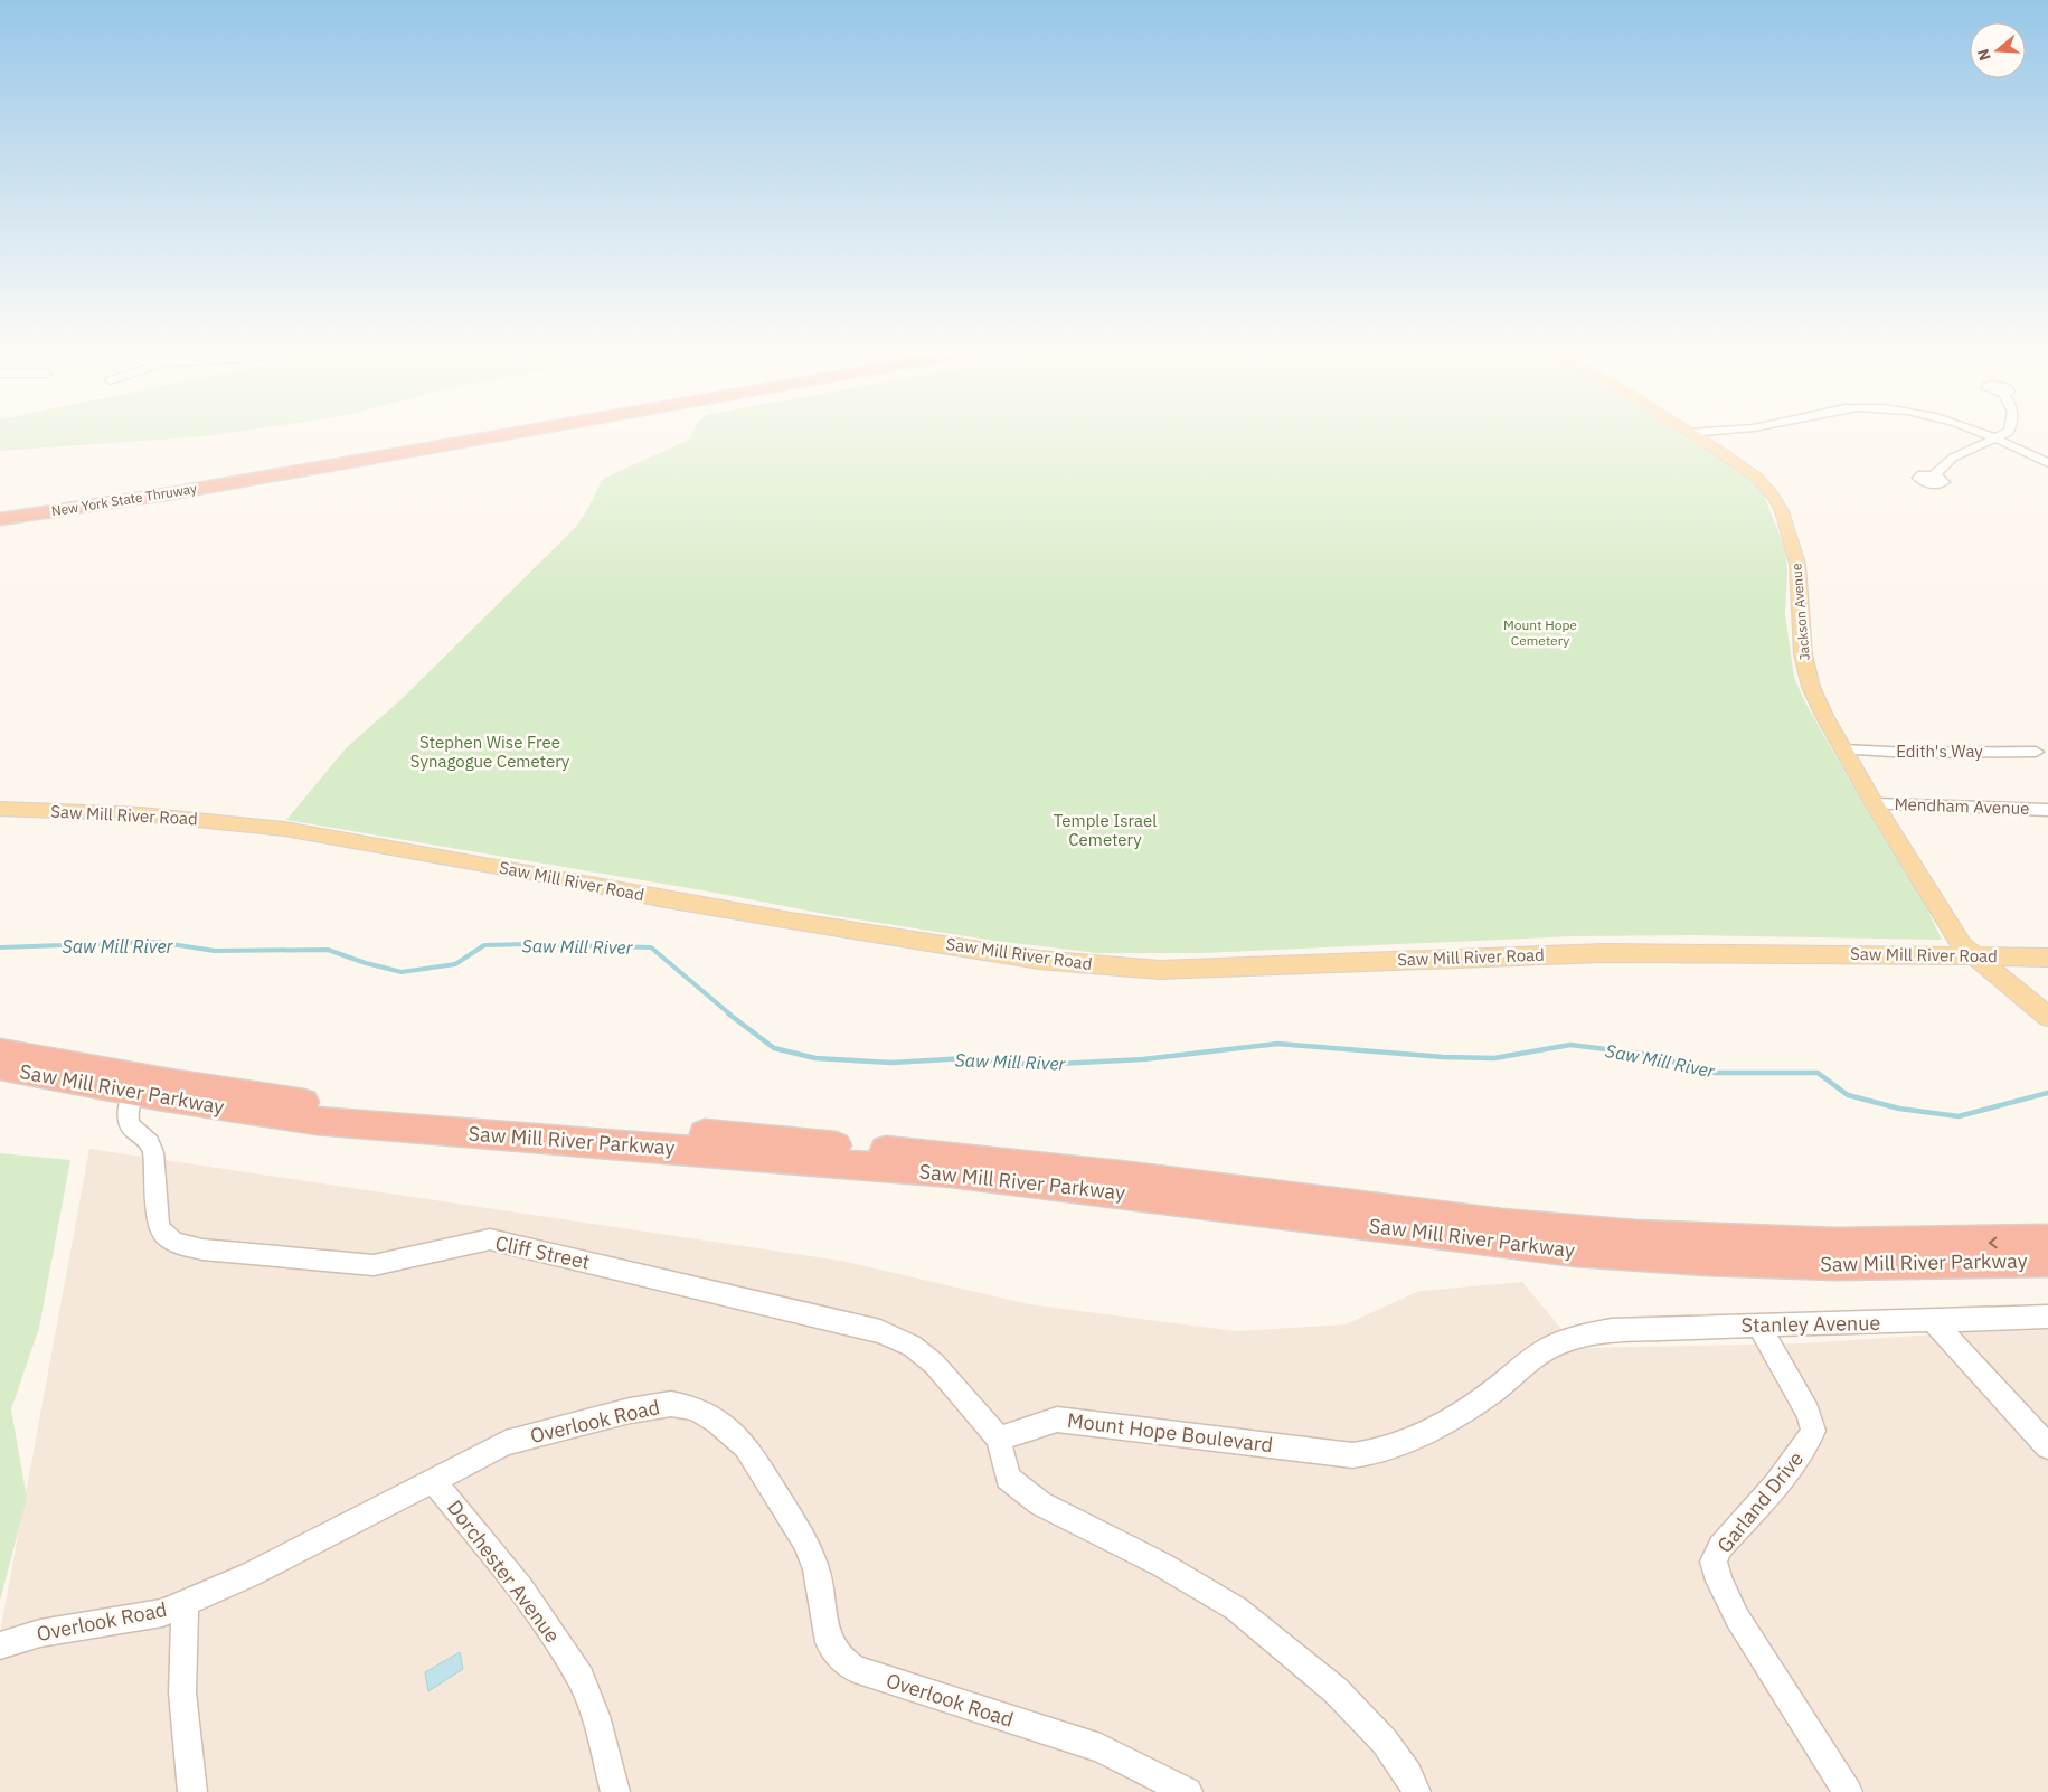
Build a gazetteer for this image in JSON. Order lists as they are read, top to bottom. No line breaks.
{"streets":{"highway":["New York State Thruway","Saw Mill River Parkway"],"main road":["Jackson Avenue","Saw Mill River Road"],"street":["Edith's Way","Mendham Avenue","Cliff Street","Stanley Avenue","Overlook Road","Mount Hope Boulevard","Garland Drive","Dorchester Avenue"]},"crossings":[["Jackson Avenue","Edith's Way"],["Jackson Avenue","Mendham Avenue"],["Jackson Avenue","Saw Mill River Road"],["Saw Mill River Parkway","Cliff Street"],["Cliff Street","Mount Hope Boulevard"],["Stanley Avenue","Mount Hope Boulevard"],["Stanley Avenue","Garland Drive"],["Overlook Road","Dorchester Avenue"]],"water":["Saw Mill River"],"parks":["Mount Hope Cemetery","Stephen Wise Free Synagogue Cemetery","Temple Israel Cemetery"],"north":"left"}
